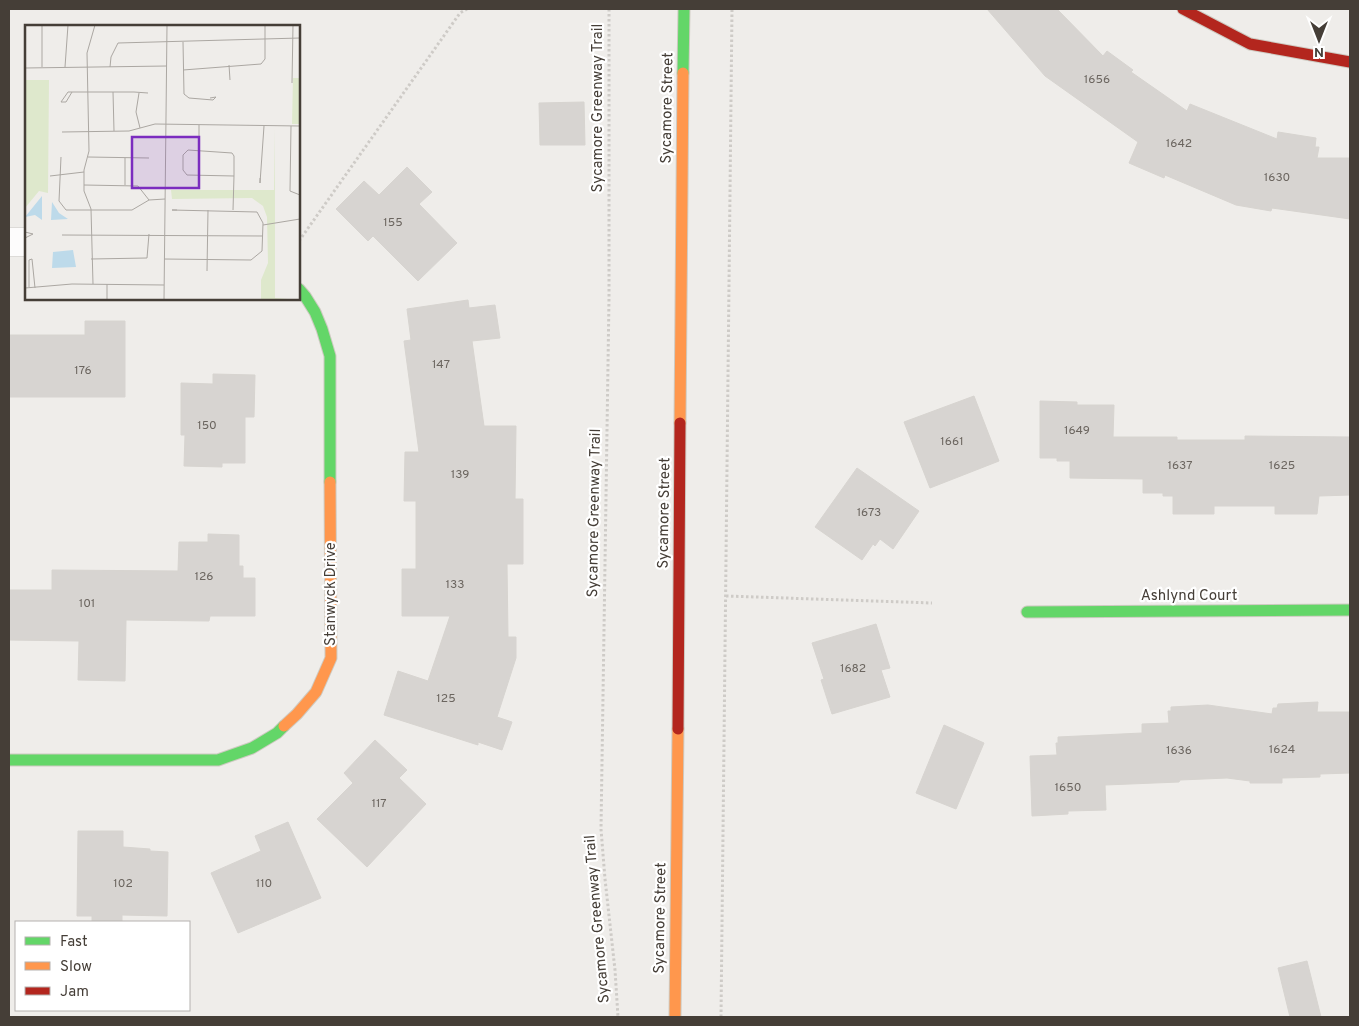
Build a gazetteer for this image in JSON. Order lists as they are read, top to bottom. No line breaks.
{"streets":{"street":["Sycamore Street","Stanwyck Drive","Ashlynd Court"],"path":["Sycamore Greenway Trail"]},"house_numbers":["1656","1642","1630","155","147","176","150","1649","1661","1637","1625","139","1673","126","133","101","1682","125","1624","1636","1650","117","102","110"],"legend":["Fast","Slow","Jam"],"north":"bottom"}
